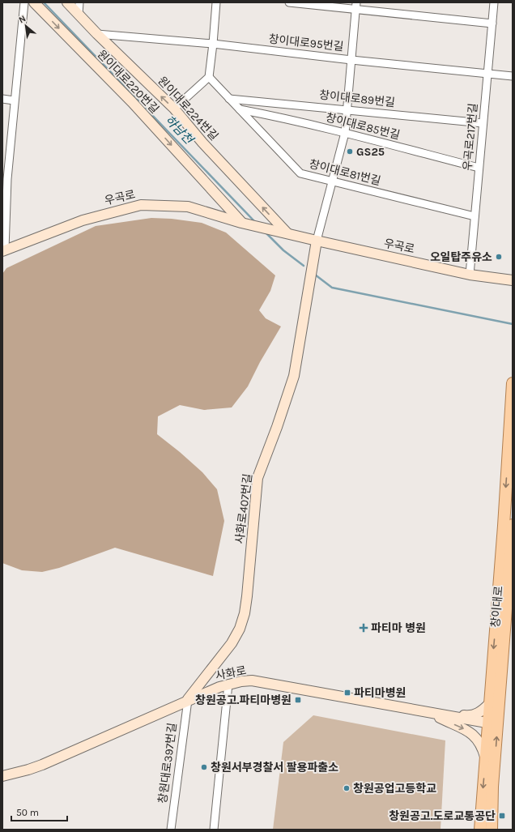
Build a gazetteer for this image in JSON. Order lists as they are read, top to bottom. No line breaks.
{"streets":{"main road":["창이대로"],"street":["창이대로95번길","원이대로220번길","창이대로89번길","원이대로224번길","창이대로85번길","우곡로217번길","창이대로81번길","우곡로","사화로407번길","사화로","창원대로397번길"]},"crossings":[["창이대로95번길","원이대로224번길"],["창이대로95번길","우곡로217번길"],["원이대로220번길","우곡로"],["창이대로89번길","우곡로217번길"],["창이대로89번길","창이대로81번길"],["원이대로224번길","우곡로"],["창이대로85번길","우곡로217번길"],["창이대로85번길","창이대로81번길"],["우곡로217번길","창이대로81번길"],["우곡로217번길","우곡로"],["우곡로","사화로407번길"],["사화로407번길","사화로"],["사화로407번길","창원대로397번길"],["창이대로","사화로"],["사화로","창원대로397번길"]],"one_way":["원이대로220번길","원이대로224번길"],"water":["하남천"],"places":{"other":["GS25","오일탑주유소","창원서부경찰서 팔용파출소","창원공업고등학교"],"health":["파티마 병원"],"transit":["파티마병원","창원공고.파티마병원","창원공고.도로교통공단"]},"scale_bar":"50 m","north":"top left"}
